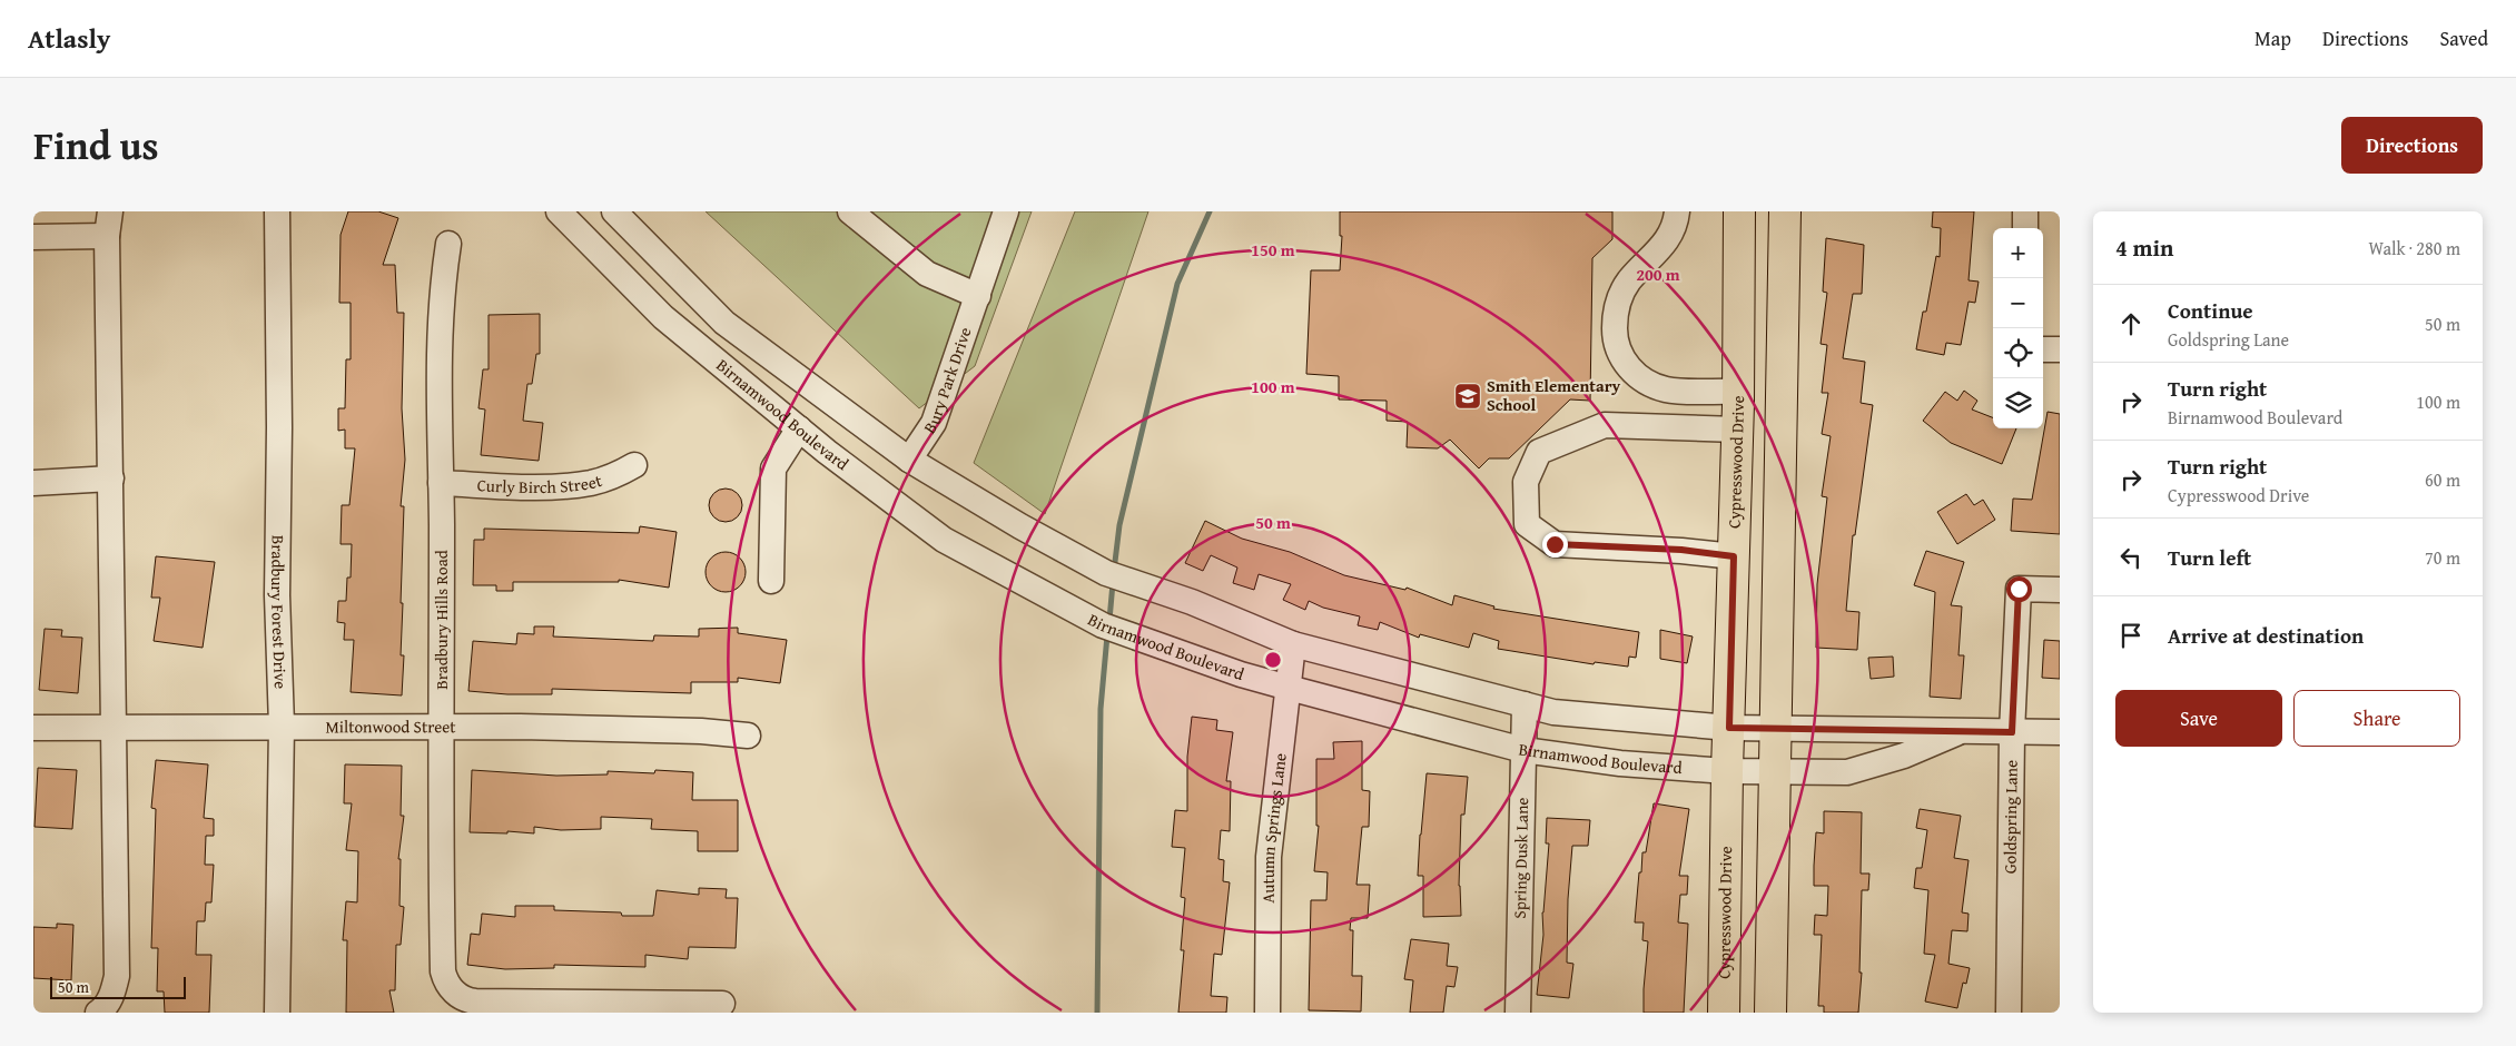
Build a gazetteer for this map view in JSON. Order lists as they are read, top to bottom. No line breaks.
{"streets":{"main road":["Cypresswood Drive"],"street":["Bury Park Drive","Birnamwood Boulevard","Curly Birch Street","Bradbury Forest Drive","Bradbury Hills Road","Miltonwood Street","Goldspring Lane","Autumn Springs Lane","Spring Dusk Lane"]},"crossings":[["Bury Park Drive","Birnamwood Boulevard"],["Birnamwood Boulevard","Cypresswood Drive"],["Birnamwood Boulevard","Goldspring Lane"],["Birnamwood Boulevard","Autumn Springs Lane"],["Birnamwood Boulevard","Spring Dusk Lane"],["Curly Birch Street","Bradbury Hills Road"],["Bradbury Forest Drive","Miltonwood Street"],["Bradbury Hills Road","Miltonwood Street"]],"places":{"school or university":["Smith Elementary School"]},"scale_bar":"50 m","page":{"header":"Atlasly","nav":["Map","Directions","Saved"],"title":"Find us","buttons":["Directions",["Save","Share"]],"heading":["4 min","Walk · 280 m"],"map_buttons":["+","−"],"list":[["Continue","Goldspring Lane","50 m"],["Turn right","Birnamwood Boulevard","100 m"],["Turn right","Cypresswood Drive","60 m"],["Turn left","70 m"],"Arrive at destination"],"scale":"50 m"},"rings":["150 m","200 m","100 m","50 m"]}
